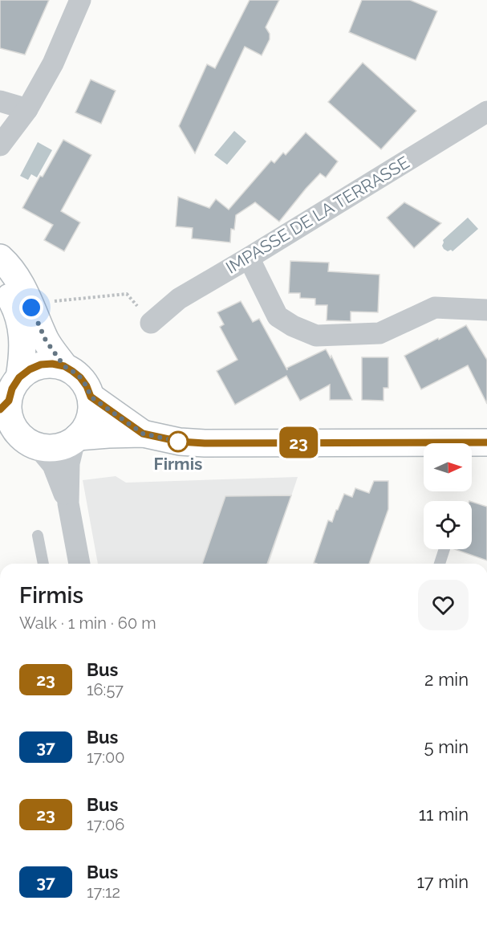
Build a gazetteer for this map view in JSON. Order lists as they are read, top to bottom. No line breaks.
{"streets":{"street":["IMPASSE DE LA TERRASSE"]},"places":["Firmis"],"lines":["bus line 23"],"north":"right","page":{"on_map":"23","heading":["Firmis","Walk · 1 min · 60 m"],"list":[{"mark":"23","name":"Bus","note":"16:57","value":"2 min"},{"mark":"37","name":"Bus","note":"17:00","value":"5 min"},{"mark":"23","name":"Bus","note":"17:06","value":"11 min"},{"mark":"37","name":"Bus","note":"17:12","value":"17 min"}]}}
